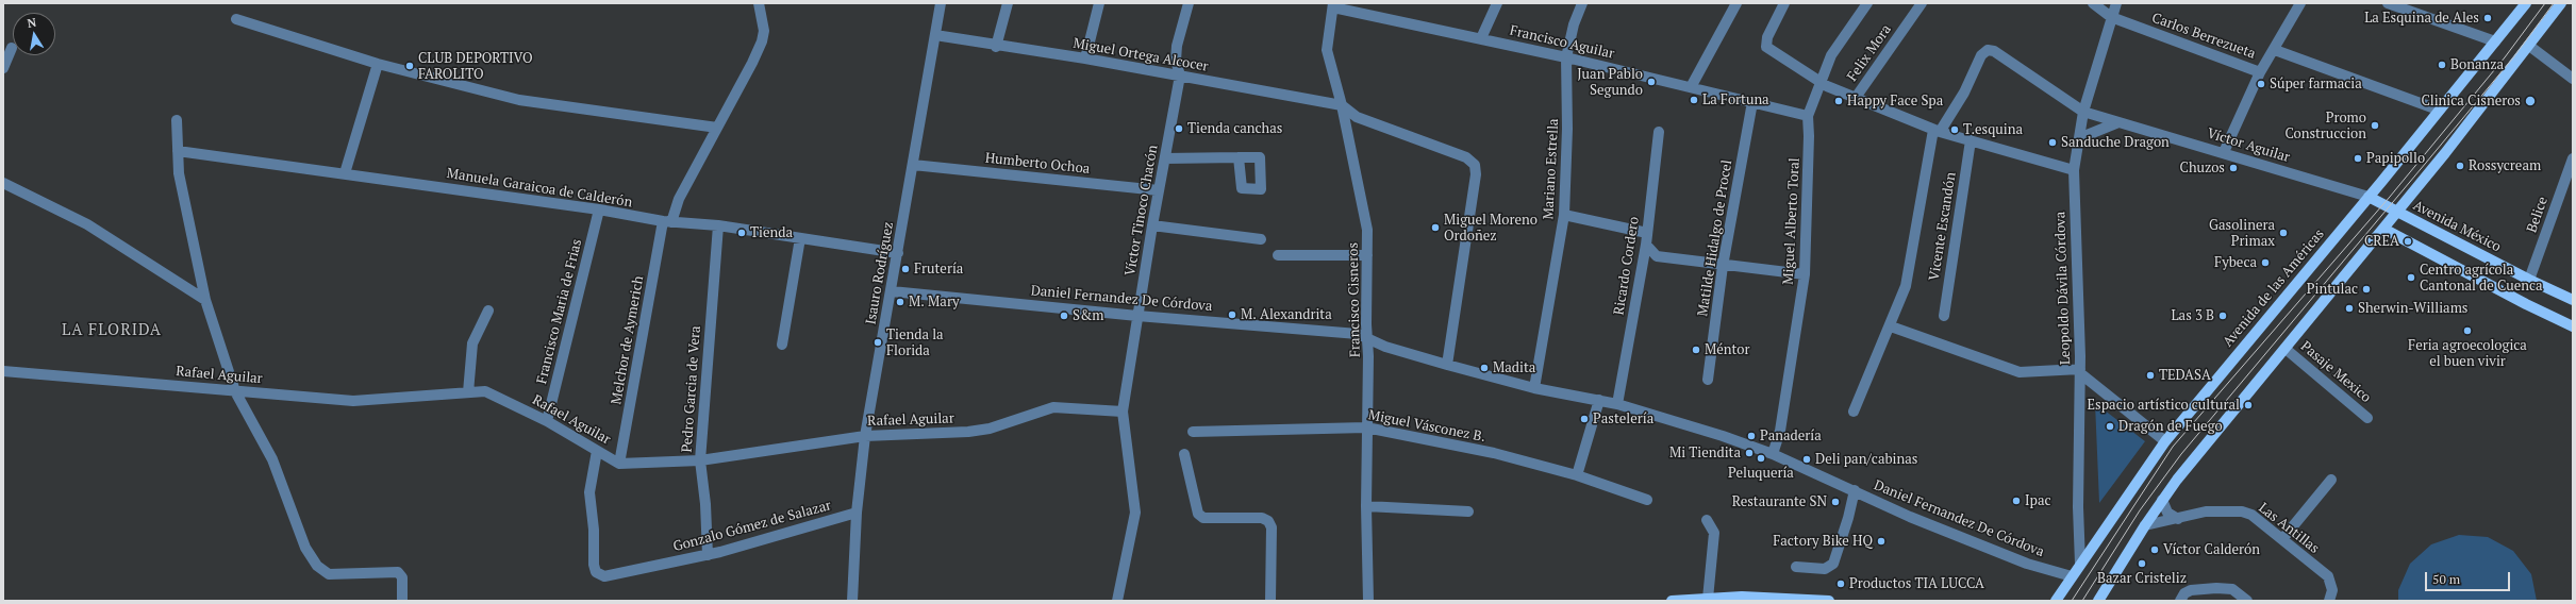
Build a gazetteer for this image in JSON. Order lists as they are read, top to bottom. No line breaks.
{"streets":{"main road":["Avenida México","Avenida de las Américas"],"street":["Carlos Berrezueta","Francisco Aguilar","Felix Mora","Miguel Ortega Alcocer","Víctor Aguilar","Humberto Ochoa","Mariano Estrella","Manuela Garaicoa de Calderón","Víctor Tinoco Chacón","Belice","Miguel Alberto Toral","Vicente Escandón","Matilde Hidalgo de Procel","Ricardo Cordero","Isauro Rodríguez","Leopoldo Dávila Córdova","Daniel Fernandez De Córdova","Francisco Cisneros","Francisco Maria de Frias","Melchor de Aymerich","Pasaje Mexico","Rafael Aguilar","Pedro Garcia de Vera","Miguel Vásconez B.","Gonzalo Gómez de Salazar","Las Antillas"]},"crossings":[["Carlos Berrezueta","Leopoldo Dávila Córdova"],["Carlos Berrezueta","Avenida de las Américas"],["Francisco Aguilar","Mariano Estrella"],["Francisco Aguilar","Miguel Alberto Toral"],["Francisco Aguilar","Matilde Hidalgo de Procel"],["Francisco Aguilar","Francisco Cisneros"],["Miguel Ortega Alcocer","Víctor Tinoco Chacón"],["Miguel Ortega Alcocer","Isauro Rodríguez"],["Miguel Ortega Alcocer","Francisco Cisneros"],["Víctor Aguilar","Avenida México"],["Víctor Aguilar","Leopoldo Dávila Córdova"],["Víctor Aguilar","Avenida de las Américas"],["Humberto Ochoa","Víctor Tinoco Chacón"],["Humberto Ochoa","Isauro Rodríguez"],["Mariano Estrella","Daniel Fernandez De Córdova"],["Manuela Garaicoa de Calderón","Isauro Rodríguez"],["Manuela Garaicoa de Calderón","Francisco Maria de Frias"],["Manuela Garaicoa de Calderón","Melchor de Aymerich"],["Manuela Garaicoa de Calderón","Pedro Garcia de Vera"],["Víctor Tinoco Chacón","Daniel Fernandez De Córdova"],["Víctor Tinoco Chacón","Rafael Aguilar"],["Belice","Avenida México"],["Miguel Alberto Toral","Daniel Fernandez De Córdova"],["Avenida México","Avenida de las Américas"],["Ricardo Cordero","Daniel Fernandez De Córdova"],["Isauro Rodríguez","Daniel Fernandez De Córdova"],["Isauro Rodríguez","Rafael Aguilar"],["Isauro Rodríguez","Gonzalo Gómez de Salazar"],["Leopoldo Dávila Córdova","Avenida de las Américas"],["Avenida de las Américas","Daniel Fernandez De Córdova"],["Daniel Fernandez De Córdova","Francisco Cisneros"],["Francisco Cisneros","Miguel Vásconez B."],["Francisco Maria de Frias","Rafael Aguilar"],["Melchor de Aymerich","Rafael Aguilar"],["Rafael Aguilar","Pedro Garcia de Vera"],["Rafael Aguilar","Gonzalo Gómez de Salazar"],["Pedro Garcia de Vera","Gonzalo Gómez de Salazar"]],"districts":["LA FLORIDA"],"places":["La Esquina de Ales","Bonanza","CLUB DEPORTIVO FAROLITO","Juan Pablo Segundo","Súper farmacia","La Fortuna","Happy Face Spa","Clinica Cisneros","Promo Construccion","Tienda canchas","T.esquina","Sanduche Dragon","Papipollo","Rossycream","Chuzos","Miguel Moreno Ordoñez","Tienda","Gasolinera Primax","CREA","Fybeca","Frutería","Centro agrícola Cantonal de Cuenca","Pintulac","M. Mary","Sherwin-Williams","M. Alexandrita","S&m","Las 3 B","Feria agroecologica el buen vivir","Tienda la Florida","Méntor","Madita","TEDASA","Espacio artístico cultural","Pastelería","Dragón de Fuego","Panadería","Mi Tiendita","Peluquería","Deli pan/cabinas","Ipac","Restaurante SN","Factory Bike HQ","Víctor Calderón","Bazar Cristeliz","Productos TIA LUCCA"],"scale_bar":"50 m","north":"top"}
